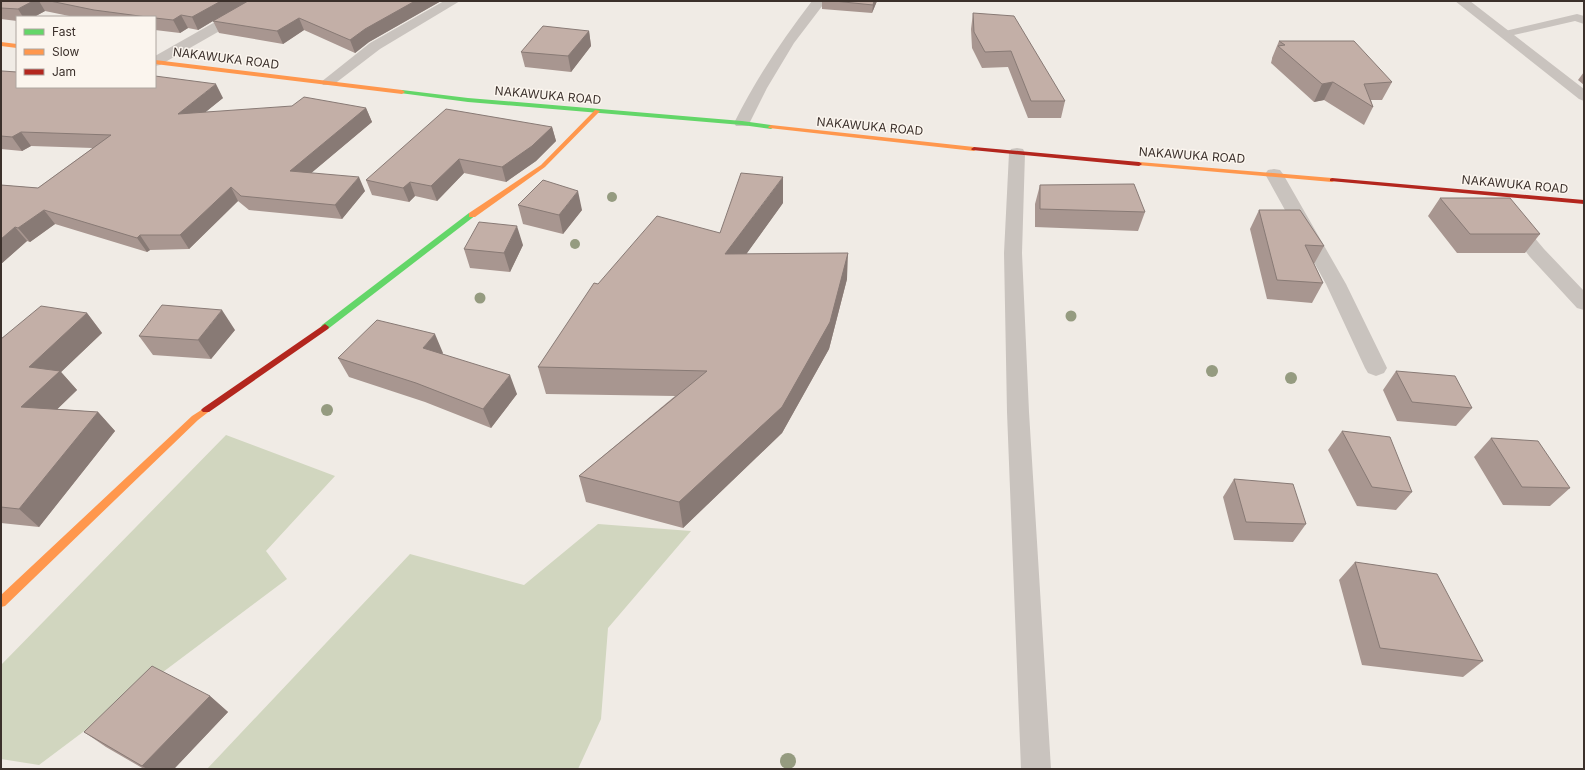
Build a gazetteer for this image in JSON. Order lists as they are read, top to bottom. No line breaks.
{"streets":{"main road":["NAKAWUKA ROAD"]},"legend":["Fast","Slow","Jam"]}
